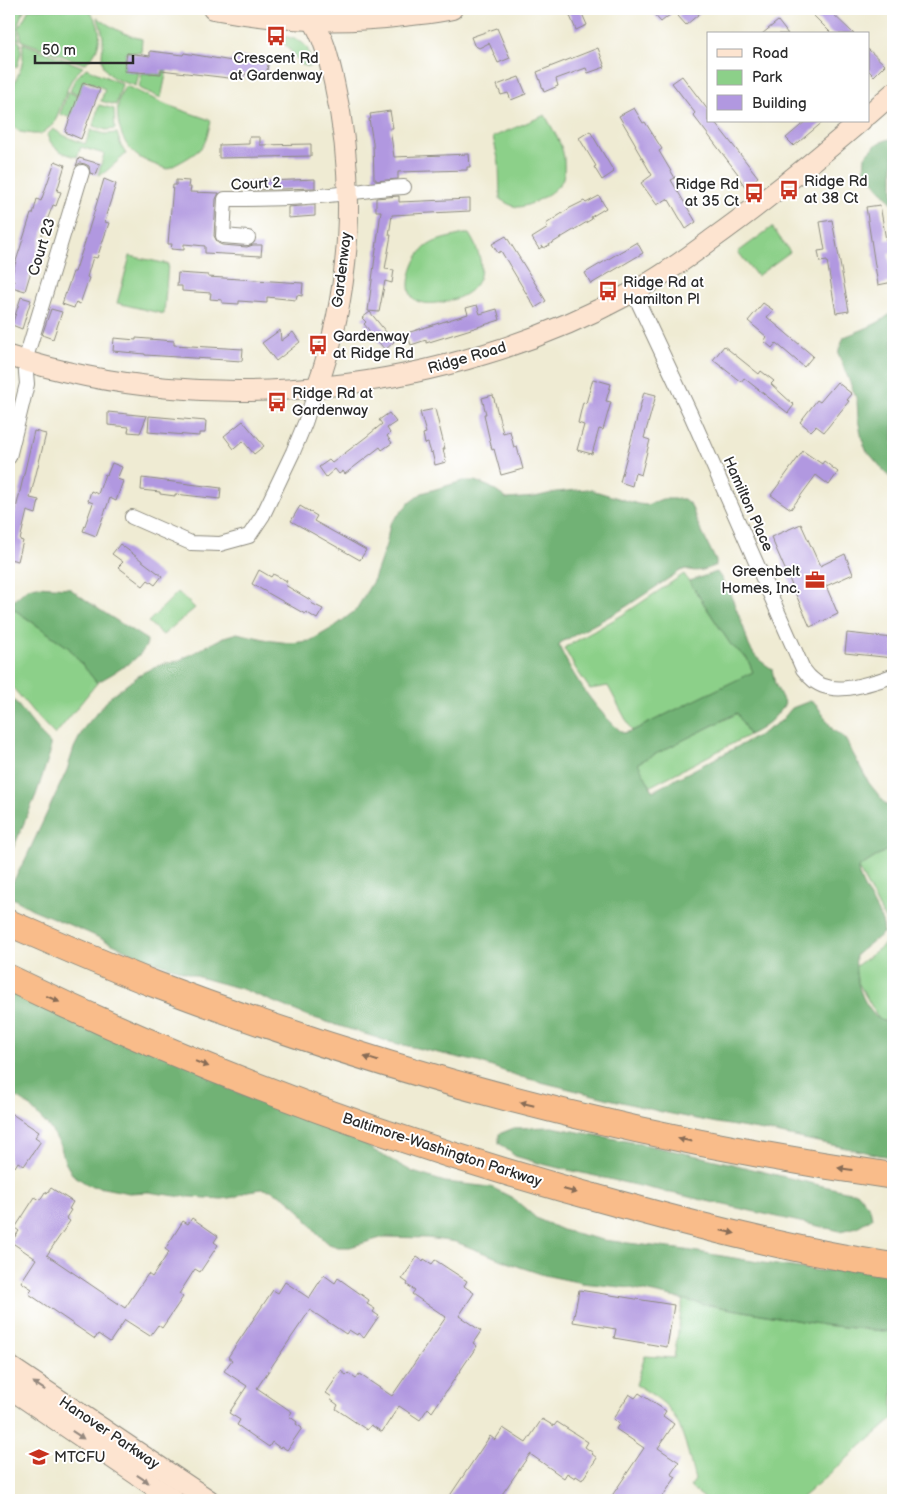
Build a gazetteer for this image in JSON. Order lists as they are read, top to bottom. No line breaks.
{"streets":{"highway":["Baltimore-Washington Parkway"],"street":["Court 2","Court 23","Gardenway","Ridge Road","Hamilton Place","Hanover Parkway"]},"crossings":[["Court 2","Gardenway"],["Court 23","Ridge Road"],["Gardenway","Ridge Road"],["Ridge Road","Hamilton Place"]],"places":{"bus stop":["Crescent Rd at Gardenway","Ridge Rd at 38 Ct","Ridge Rd at 35 Ct","Ridge Rd at Hamilton Pl","Gardenway at Ridge Rd","Ridge Rd at Gardenway"],"office":["Greenbelt Homes, Inc."],"school or university":["MTCFU"]},"legend":["Road","Park","Building"],"scale_bar":"50 m"}
